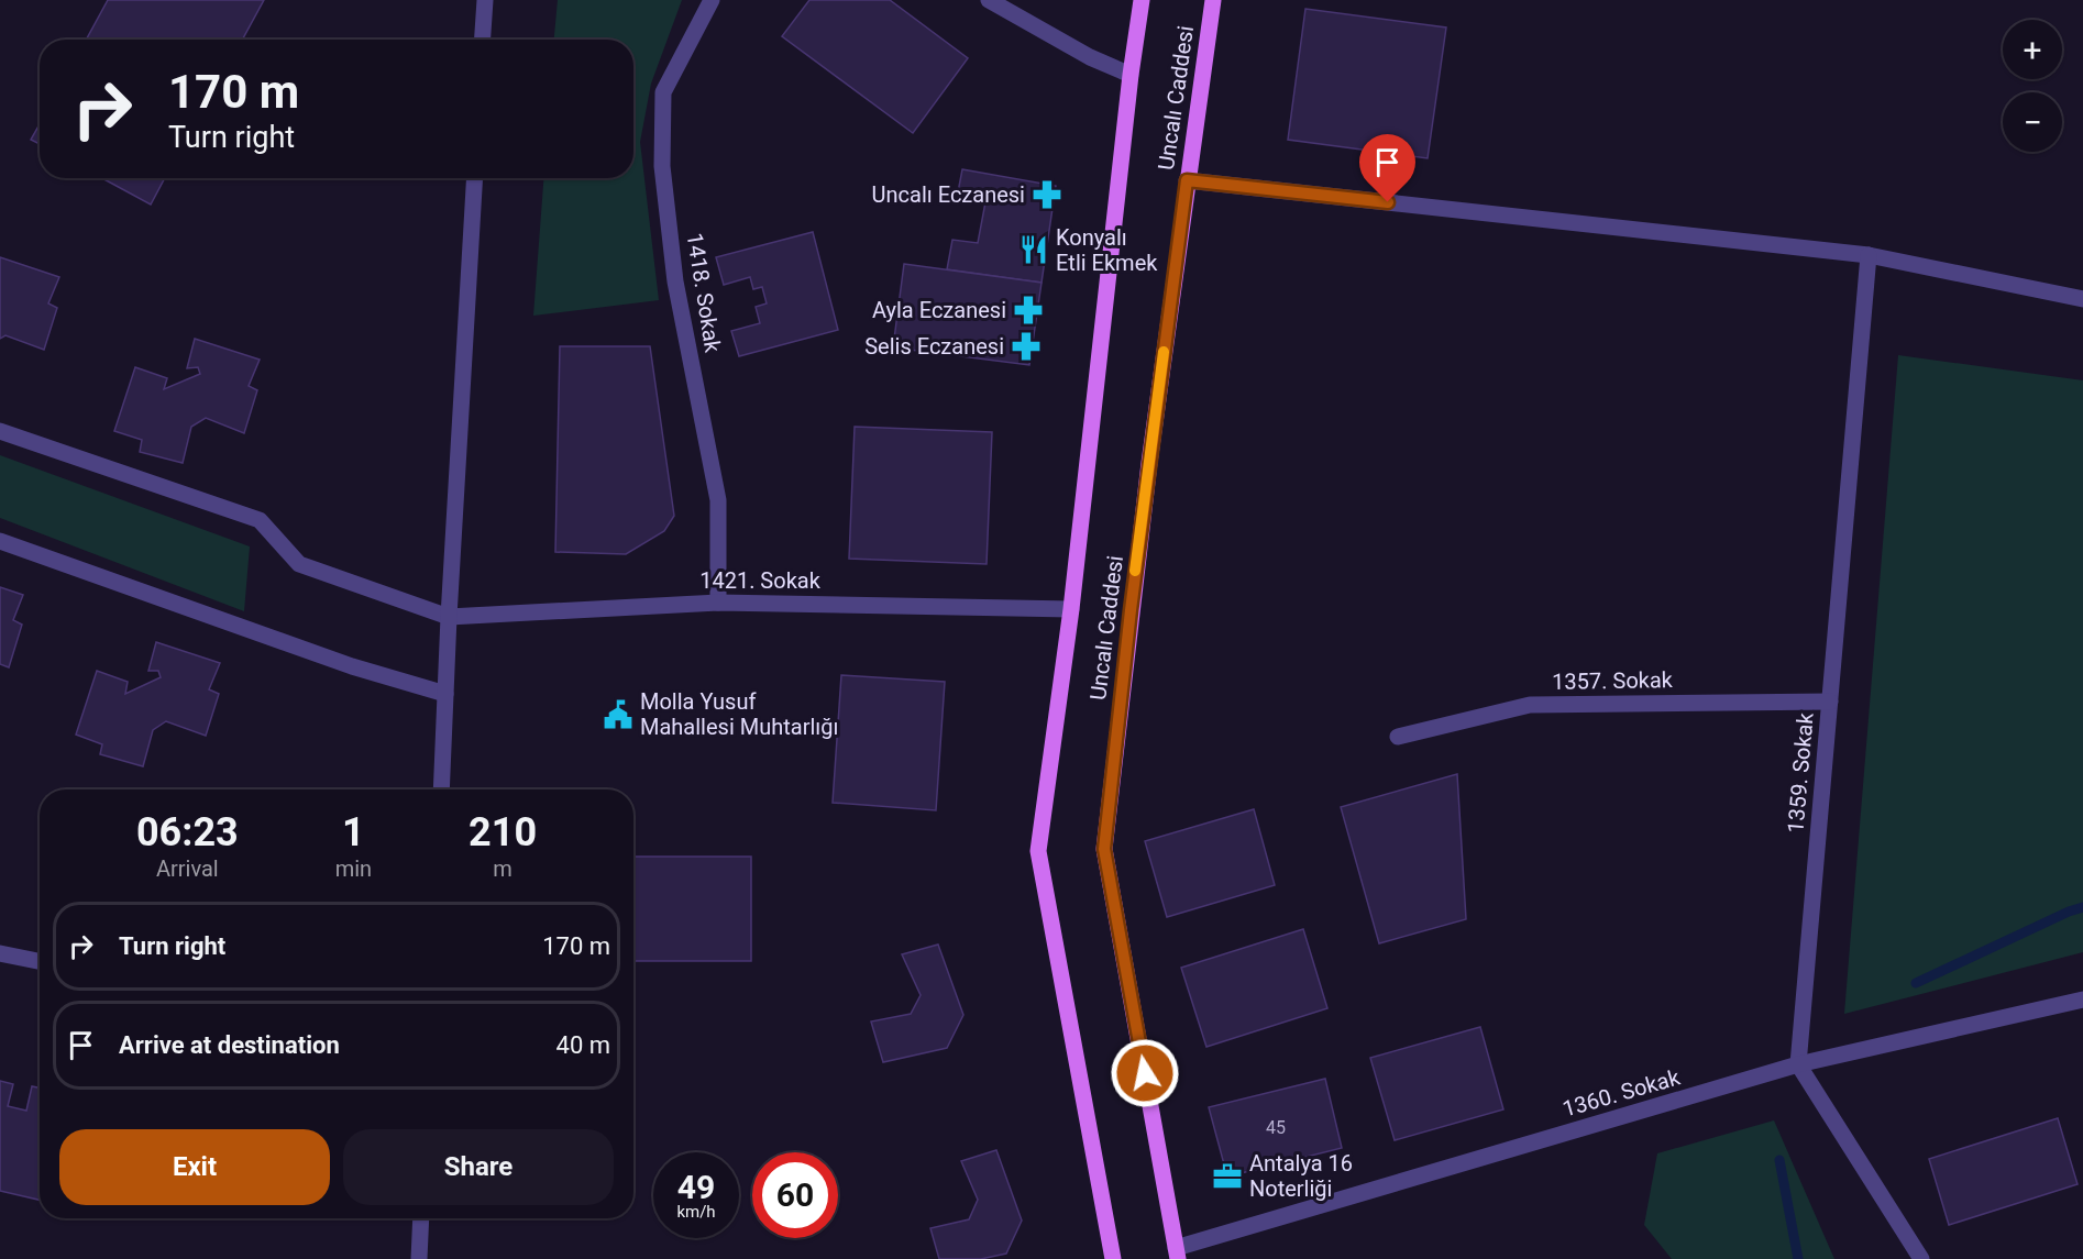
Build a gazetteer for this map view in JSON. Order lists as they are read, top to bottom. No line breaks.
{"streets":{"main road":["Uncalı Caddesi"],"street":["1418. Sokak","1421. Sokak","1357. Sokak","1359. Sokak","1360. Sokak"]},"crossings":[["Uncalı Caddesi","1421. Sokak"],["Uncalı Caddesi","1360. Sokak"],["1418. Sokak","1421. Sokak"],["1357. Sokak","1359. Sokak"],["1359. Sokak","1360. Sokak"]],"places":{"pharmacy":["Uncalı Eczanesi","Ayla Eczanesi","Selis Eczanesi"],"restaurant":["Konyalı Etli Ekmek"],"public building":["Molla Yusuf Mahallesi Muhtarlığı"],"office":["Antalya 16 Noterliği"]},"house_numbers":["45"],"page":{"map_buttons":["+","−"],"turn":["170 m","Turn right"],"eta":["06:23","Arrival","1","min","210","m"],"list":[{"name":"Turn right","value":"170 m"},{"name":"Arrive at destination","value":"40 m"}],"buttons":["Exit","Share"],"speed":"49 km/h","limit":"60"}}
